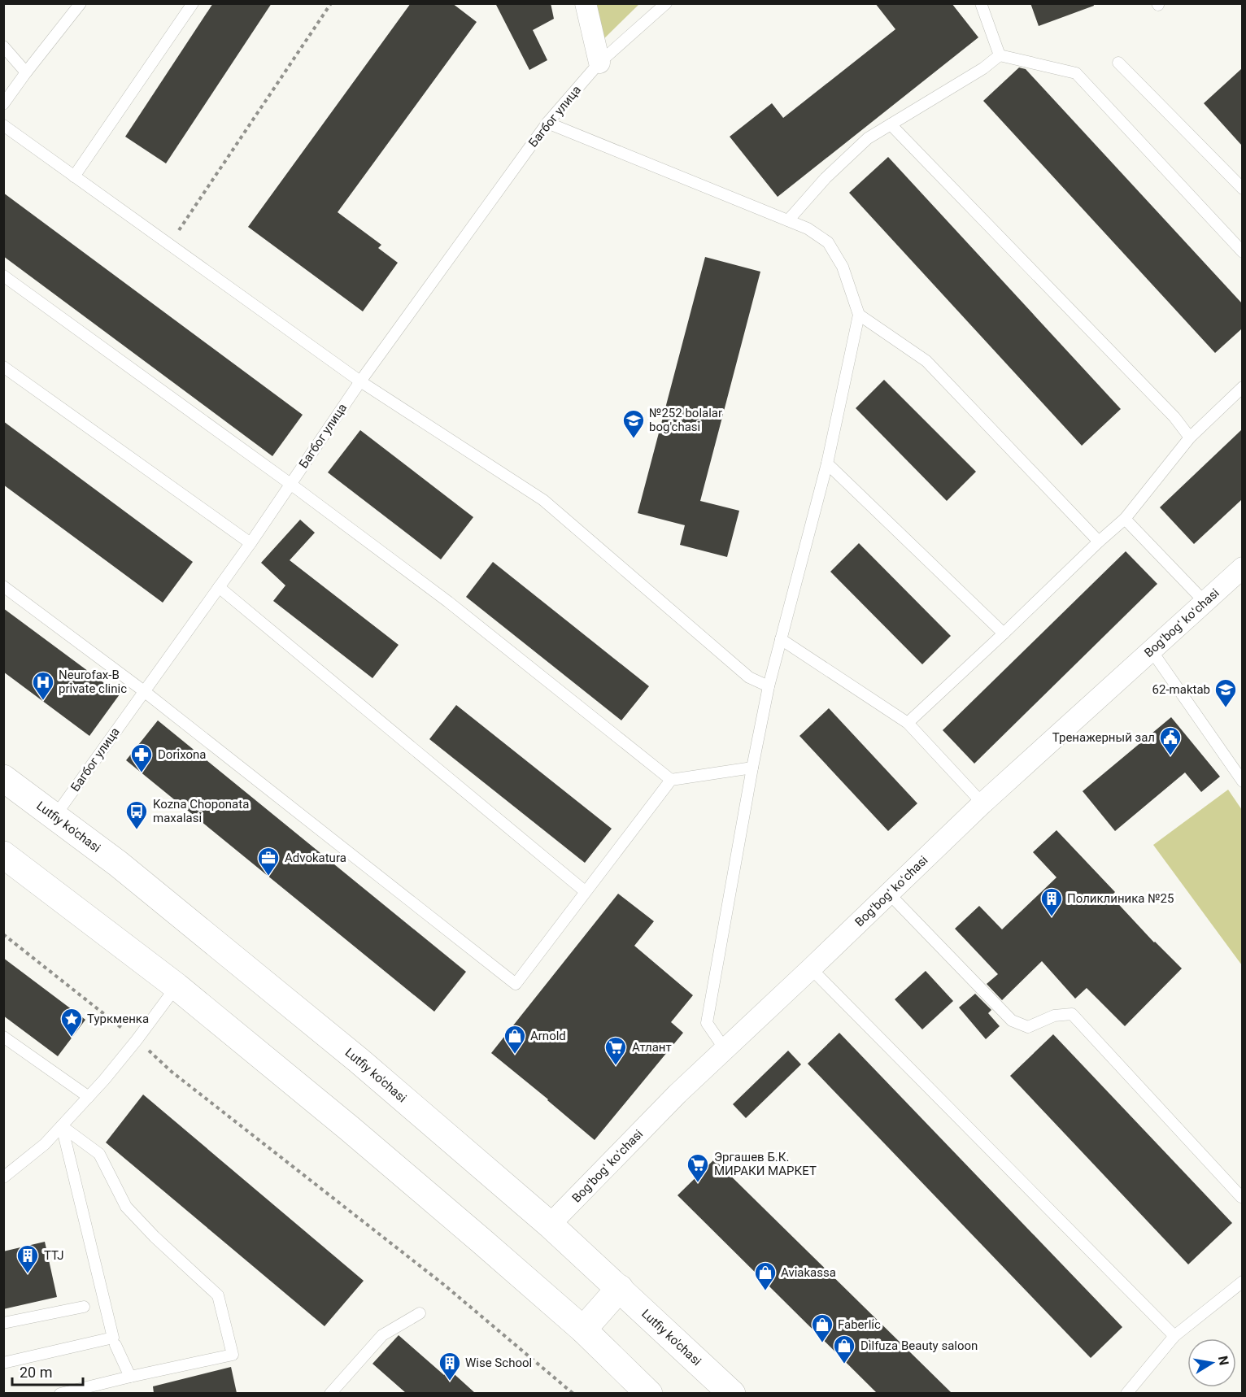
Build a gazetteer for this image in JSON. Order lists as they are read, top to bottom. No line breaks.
{"streets":{"main road":["Lutfiy ko'chasi"],"street":["Bogʻbogʻ koʻchasi"],"lane":["Багбог улица"]},"crossings":[["Багбог улица","Lutfiy ko'chasi"],["Bogʻbogʻ koʻchasi","Lutfiy ko'chasi"]],"places":{"school or university":["№252 bolalar bog'chasi","62-maktab"],"hospital":["Neurofax-B private clinic"],"public building":["Тренажерный зал"],"pharmacy":["Dorixona"],"bus stop":["Kozna Choponata maxalasi"],"office":["Advokatura"],"building":["Поликлиника №25","TTJ","Wise School"],"place":["Туркменка"],"shop":["Arnold","Aviakassa","Faberlic","Dilfuza Beauty saloon"],"supermarket":["Атлант","Эргашев Б.К. МИРАКИ МАРКЕТ"]},"scale_bar":"20 m","north":"right"}
